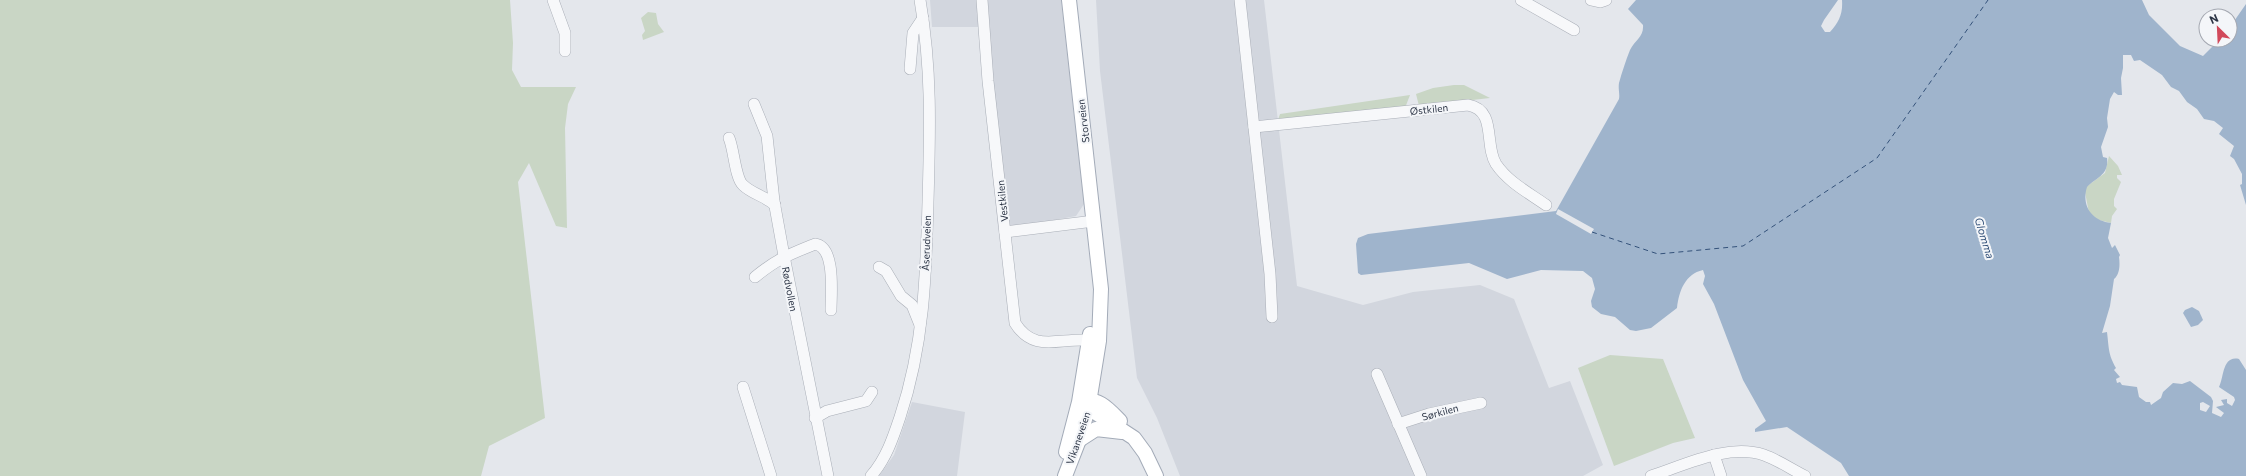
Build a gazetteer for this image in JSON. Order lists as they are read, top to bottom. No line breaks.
{"streets":{"main road":["Storveien","Vikaneveien"],"street":["Østkilen","Vestkilen","Åserudveien","Rødvollen","Sørkilen"]},"crossings":[["Storveien","Vikaneveien"]],"water":["Glomma"],"north":"top left"}
